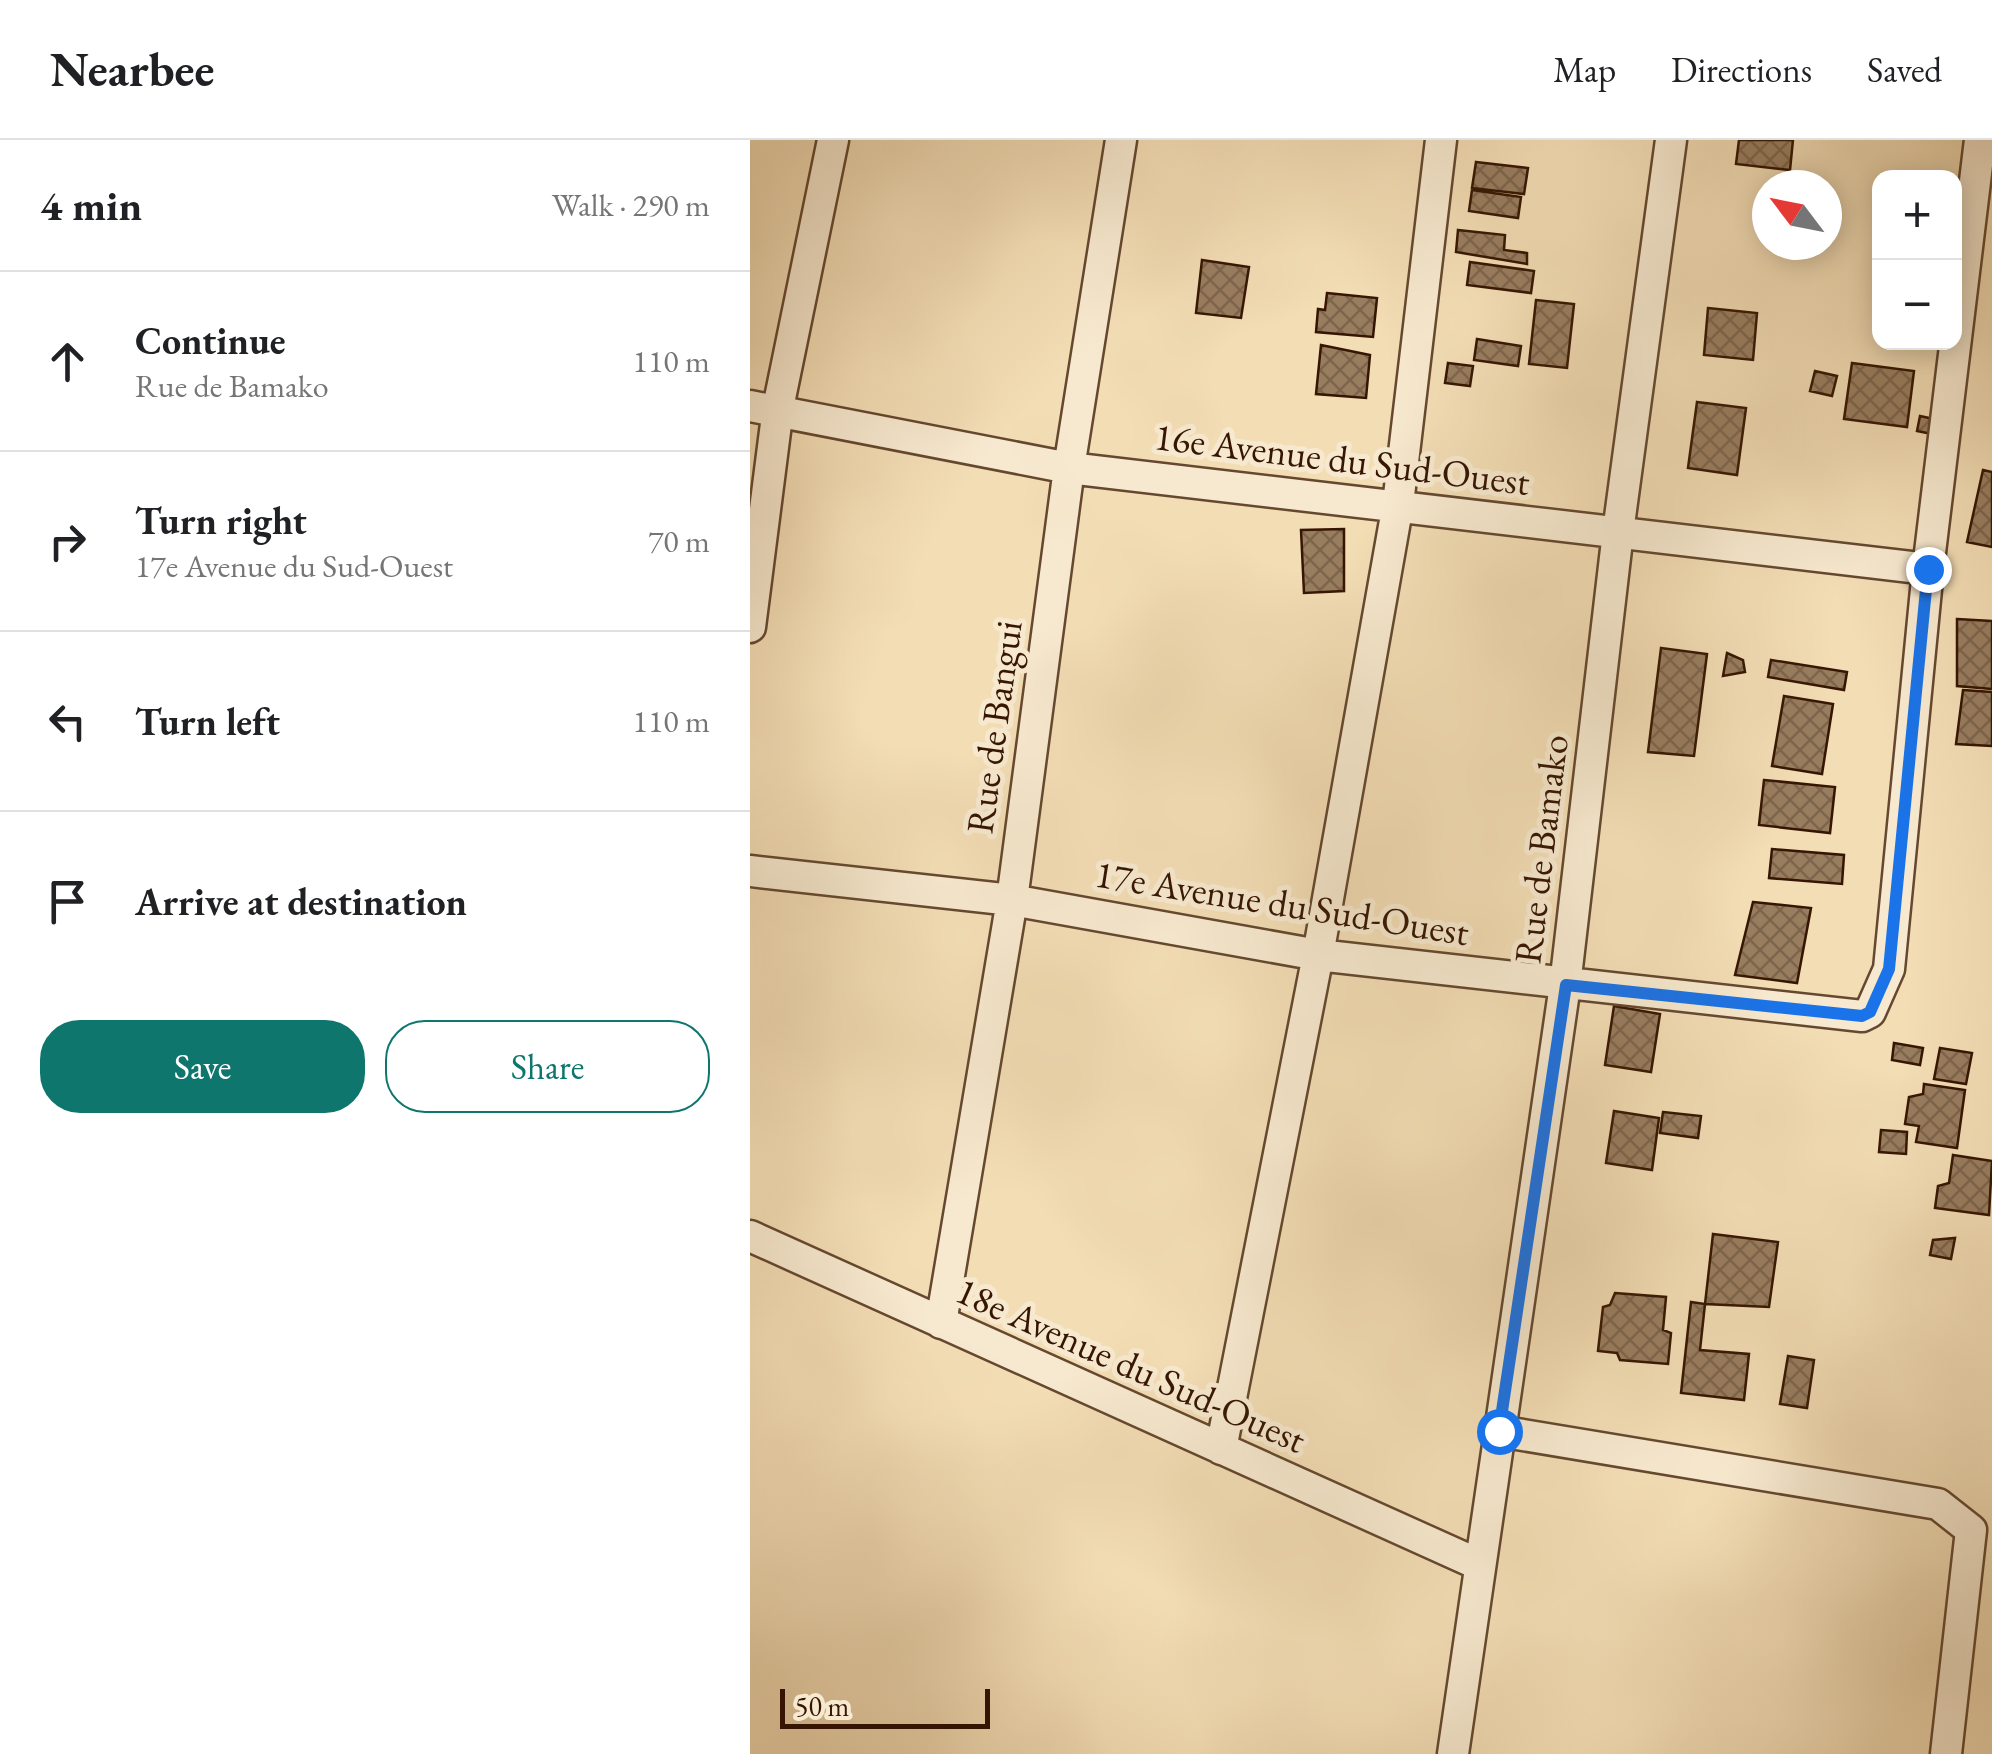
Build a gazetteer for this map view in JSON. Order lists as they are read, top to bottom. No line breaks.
{"streets":{"street":["16e Avenue du Sud-Ouest","Rue de Bangui","Rue de Bamako","17e Avenue du Sud-Ouest","18e Avenue du Sud-Ouest"]},"crossings":[["16e Avenue du Sud-Ouest","Rue de Bangui"],["16e Avenue du Sud-Ouest","Rue de Bamako"],["16e Avenue du Sud-Ouest","17e Avenue du Sud-Ouest"],["Rue de Bangui","17e Avenue du Sud-Ouest"],["Rue de Bangui","18e Avenue du Sud-Ouest"],["Rue de Bamako","17e Avenue du Sud-Ouest"],["Rue de Bamako","18e Avenue du Sud-Ouest"]],"scale_bar":"50 m","north":"top left","page":{"header":"Nearbee","nav":["Map","Directions","Saved"],"heading":["4 min","Walk · 290 m"],"map_buttons":["+","−"],"list":[["Continue","Rue de Bamako","110 m"],["Turn right","17e Avenue du Sud-Ouest","70 m"],["Turn left","110 m"],"Arrive at destination"],"buttons":["Save","Share"],"scale":"50 m"}}
